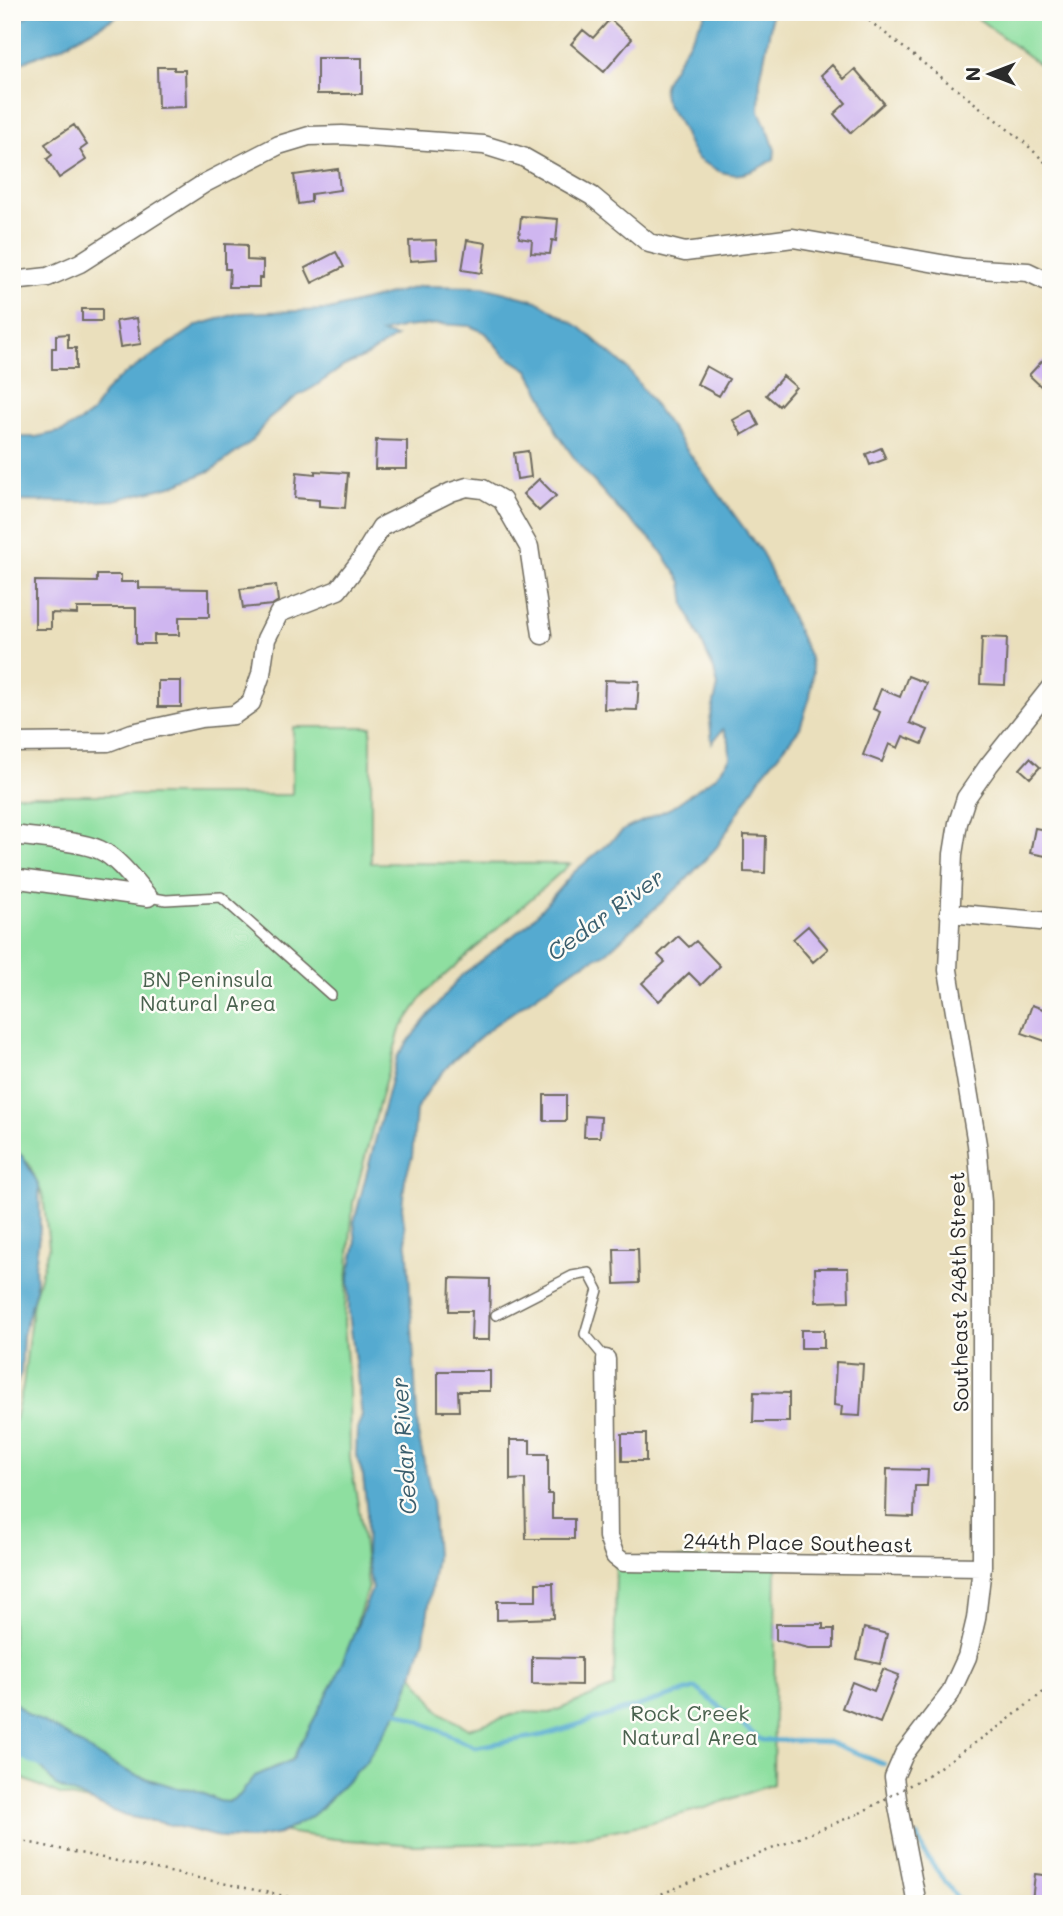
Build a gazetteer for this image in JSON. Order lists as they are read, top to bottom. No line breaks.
{"streets":{"street":["Southeast 248th Street","244th Place Southeast"]},"crossings":[["Southeast 248th Street","244th Place Southeast"]],"water":["Cedar River"],"parks":["BN Peninsula Natural Area","Rock Creek Natural Area"],"north":"left"}
